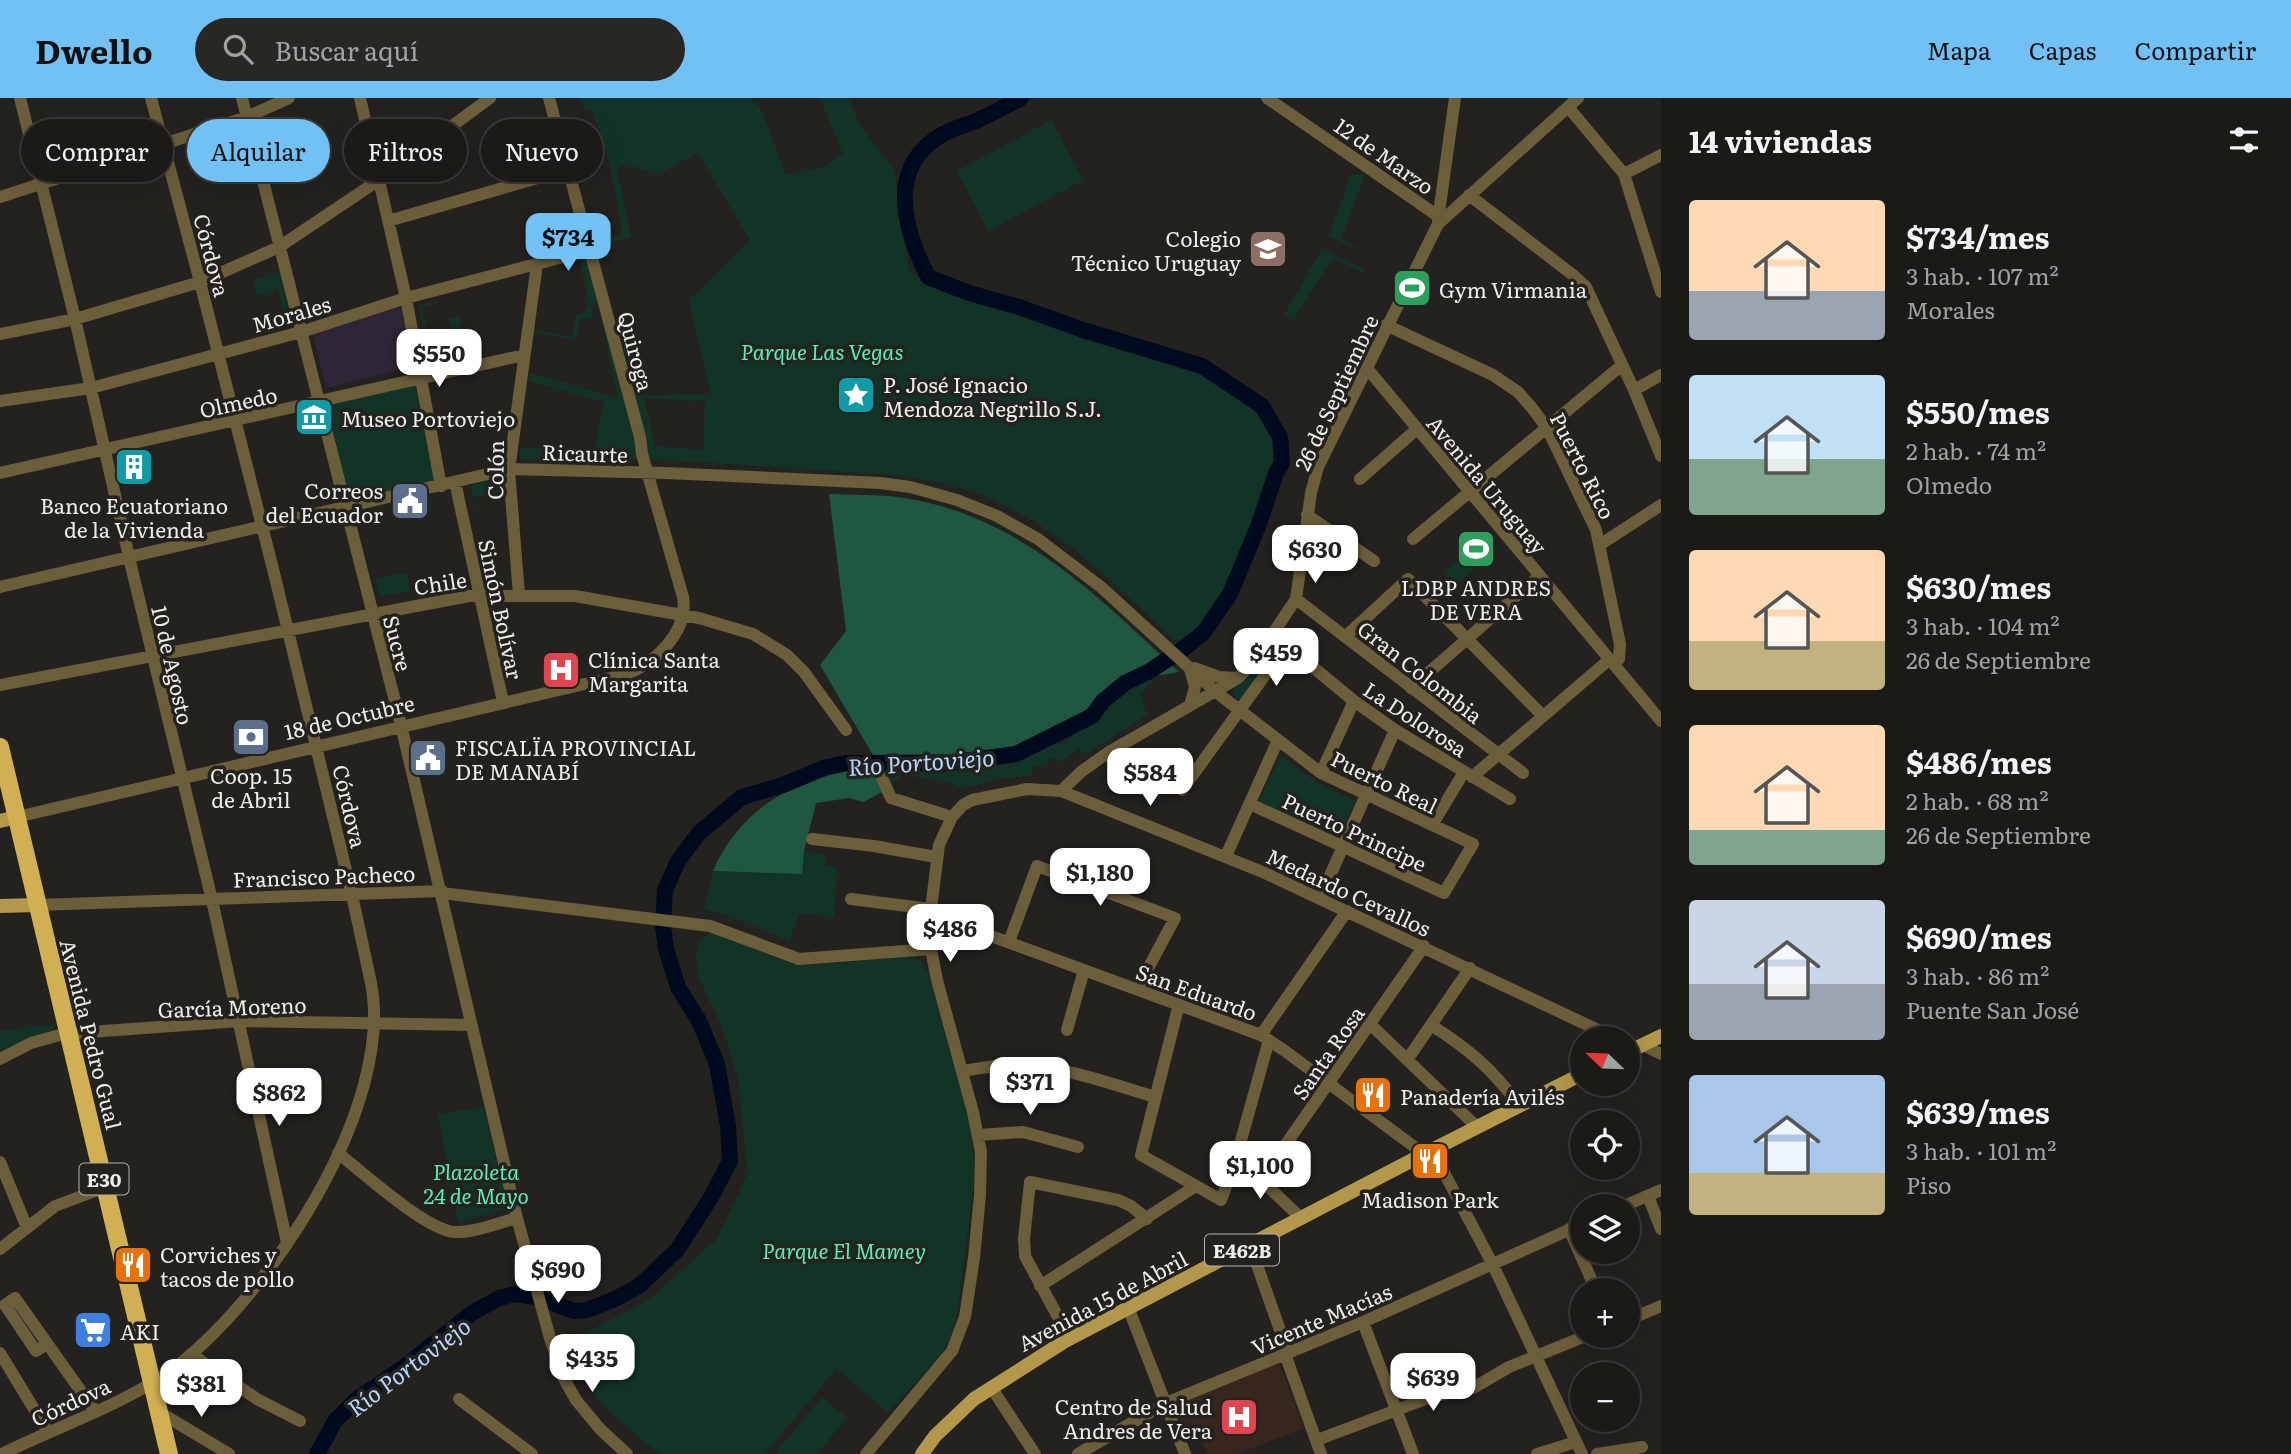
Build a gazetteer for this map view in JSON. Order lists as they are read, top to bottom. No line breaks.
{"streets":{"highway":["Avenida Pedro Gual","E30"],"main road":["Francisco Pacheco","E462B","Avenida 15 de Abril"],"street":["12 de Marzo","Córdova","Morales","Quiroga","26 de Septiembre","Olmedo","Ricaurte","Puerto Rico","Colón","Avenida Uruguay","Chile","Simón Bolívar","Sucre","10 de Agosto","Gran Colombia","18 de Octubre","La Dolorosa","Puerto Real","Puerto Principe","Medardo Cevallos","San Eduardo","García Moreno","Santa Rosa","Vicente Macías"]},"crossings":[["12 de Marzo","26 de Septiembre"],["Córdova","Morales"],["Córdova","Olmedo"],["Córdova","Ricaurte"],["Córdova","Chile"],["Córdova","10 de Agosto"],["Córdova","18 de Octubre"],["Córdova","Francisco Pacheco"],["Córdova","García Moreno"],["Córdova","Avenida Pedro Gual"],["Morales","Quiroga"],["Morales","Colón"],["Morales","Sucre"],["Morales","10 de Agosto"],["Quiroga","Ricaurte"],["Quiroga","Chile"],["Quiroga","18 de Octubre"],["26 de Septiembre","Puerto Rico"],["26 de Septiembre","Avenida Uruguay"],["26 de Septiembre","Gran Colombia"],["26 de Septiembre","La Dolorosa"],["26 de Septiembre","Puerto Real"],["26 de Septiembre","Medardo Cevallos"],["Olmedo","Colón"],["Olmedo","Sucre"],["Olmedo","10 de Agosto"],["Ricaurte","Colón"],["Ricaurte","Simón Bolívar"],["Ricaurte","Sucre"],["Ricaurte","10 de Agosto"],["Ricaurte","Puerto Real"],["Puerto Rico","Avenida Uruguay"],["Colón","Chile"],["Chile","Simón Bolívar"],["Chile","Sucre"],["Chile","10 de Agosto"],["Chile","18 de Octubre"],["Simón Bolívar","18 de Octubre"],["Sucre","18 de Octubre"],["Sucre","Francisco Pacheco"],["Sucre","García Moreno"],["10 de Agosto","18 de Octubre"],["10 de Agosto","Francisco Pacheco"],["10 de Agosto","García Moreno"],["18 de Octubre","Avenida Pedro Gual"],["Puerto Real","Puerto Principe"],["Francisco Pacheco","Avenida Pedro Gual"],["Medardo Cevallos","Santa Rosa"],["San Eduardo","Santa Rosa"],["San Eduardo","Avenida 15 de Abril"],["San Eduardo","Vicente Macías"],["García Moreno","Avenida Pedro Gual"]],"water":["Río Portoviejo"],"parks":["Parque Las Vegas","Plazoleta 24 de Mayo","Parque El Mamey"],"places":{"school or university":["Colegio Técnico Uruguay"],"sports":["Gym Virmania","LDBP ANDRES DE VERA"],"place":["P. José Ignacio Mendoza Negrillo S.J."],"museum":["Museo Portoviejo"],"building":["Banco Ecuatoriano de la Vivienda"],"public building":["Correos del Ecuador","FISCALÏA PROVINCIAL DE MANABÍ"],"hospital":["Clínica Santa Margarita","Centro de Salud Andres de Vera"],"bank":["Coop. 15 de Abril"],"restaurant":["Panadería Avilés","Madison Park","Corviches y tacos de pollo"],"supermarket":["AKI"]},"north":"top left","page":{"header":"Dwello","search":"Buscar aquí","nav":["Mapa","Capas","Compartir"],"heading":"14 viviendas","chip":["Comprar","Alquilar","Filtros","Nuevo"],"list":[{"name":"$734/mes","note":"3 hab. · 107 m² · Morales"},{"name":"$550/mes","note":"2 hab. · 74 m² · Olmedo"},{"name":"$630/mes","note":"3 hab. · 104 m² · 26 de Septiembre"},{"name":"$486/mes","note":"2 hab. · 68 m² · 26 de Septiembre"},{"name":"$690/mes","note":"3 hab. · 86 m² · Puente San José"},{"name":"$639/mes","note":"3 hab. · 101 m² · Piso"}],"price":["$734","$550","$630","$459","$584","$1,180","$486","$371","$862","$1,100","$690","$435","$639","$381"],"map_buttons":["+","−"]}}
